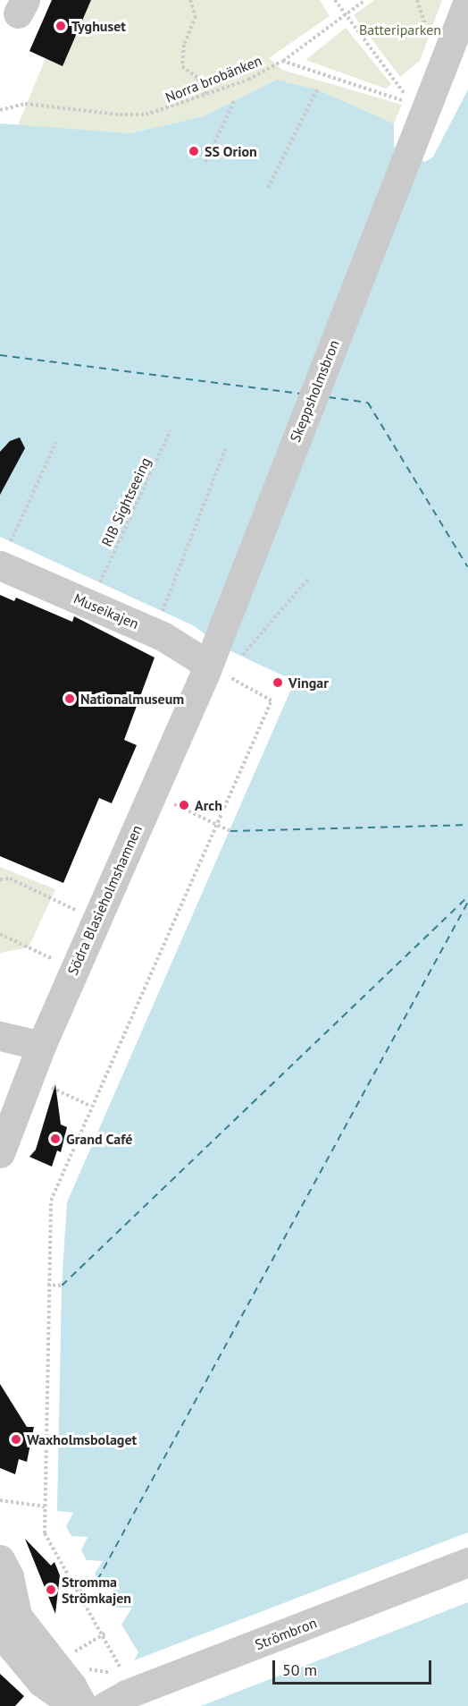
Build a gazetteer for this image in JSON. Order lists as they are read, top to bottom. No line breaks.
{"streets":{"street":["Skeppsholmsbron","Museikajen","Södra Blasieholmshamnen","Strömbron"],"path":["Norra brobänken","RIB Sightseeing"]},"crossings":[["Skeppsholmsbron","Museikajen"],["Skeppsholmsbron","Södra Blasieholmshamnen"],["Museikajen","Södra Blasieholmshamnen"]],"parks":["Batteriparken"],"places":["Tyghuset","SS Orion","Vingar","Nationalmuseum","Arch","Grand Café","Waxholmsbolaget","Stromma Strömkajen"],"scale_bar":"50 m"}
